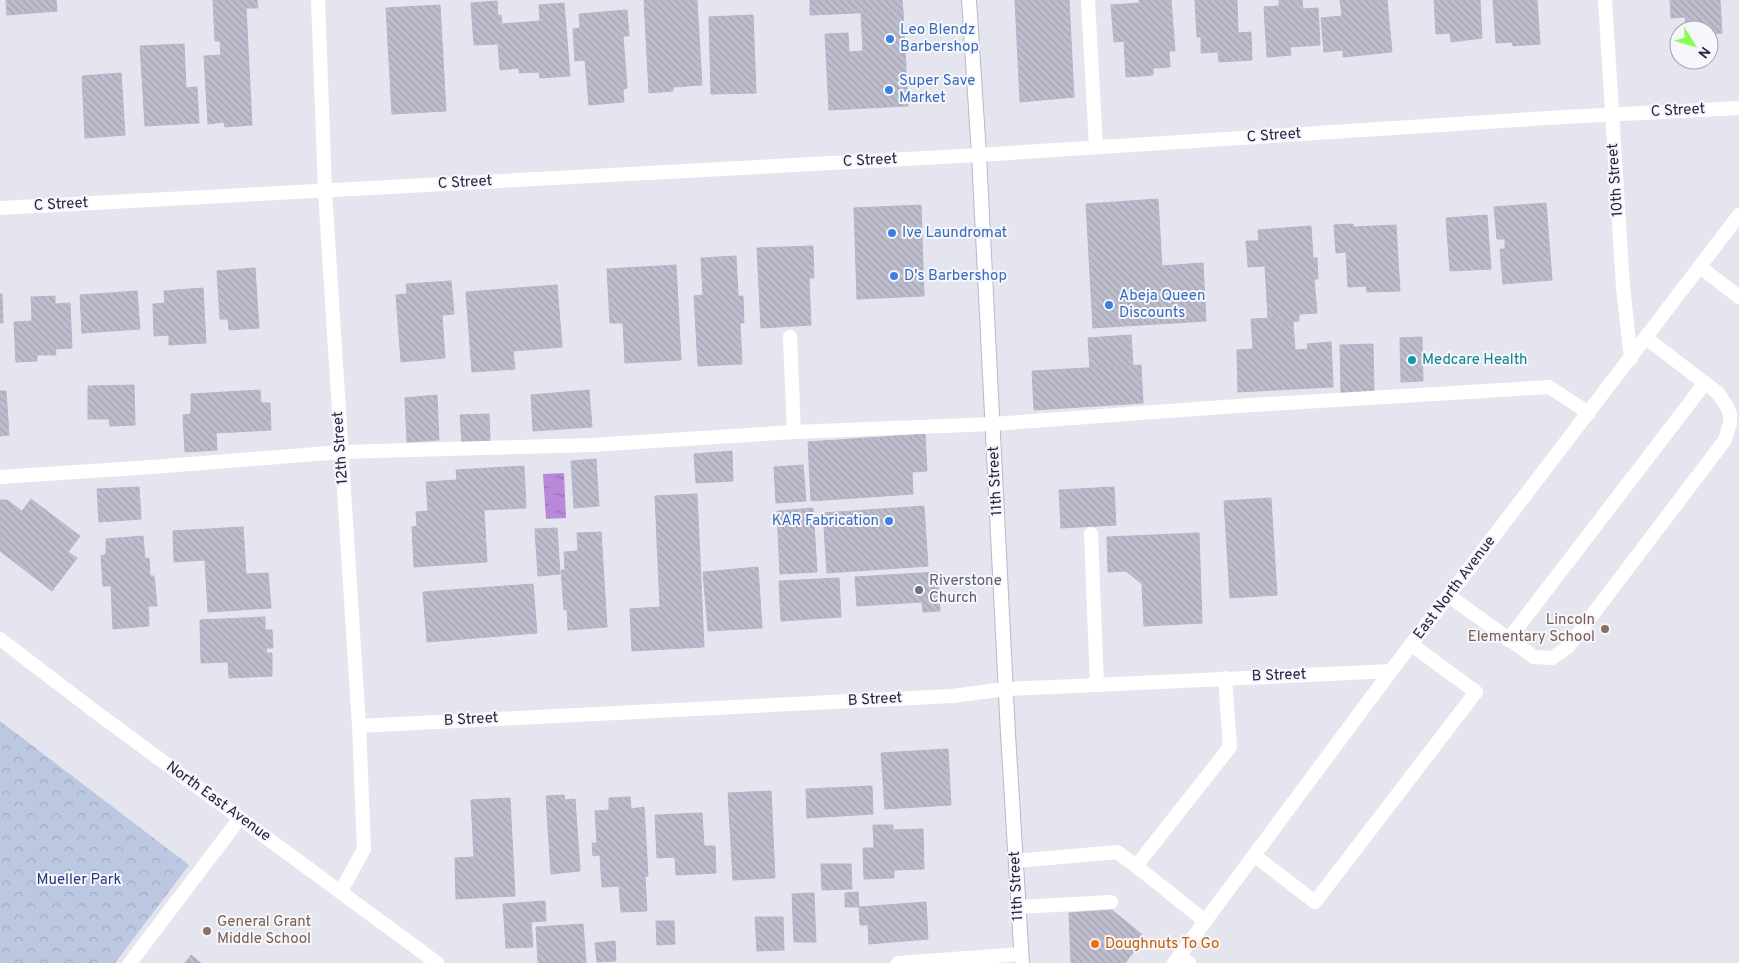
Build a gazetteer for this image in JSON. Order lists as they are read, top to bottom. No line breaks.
{"streets":{"street":["C Street","10th Street","12th Street","11th Street","East North Avenue","B Street","North East Avenue"]},"crossings":[["C Street","10th Street"],["C Street","12th Street"],["C Street","11th Street"],["10th Street","East North Avenue"],["12th Street","B Street"],["12th Street","North East Avenue"],["11th Street","B Street"],["East North Avenue","B Street"]],"parks":["Mueller Park"],"places":["Leo Blendz Barbershop","Super Save Market","Ive Laundromat","D's Barbershop","Abeja Queen Discounts","Medcare Health","KAR Fabrication","Riverstone Church","Lincoln Elementary School","General Grant Middle School","Doughnuts To Go"],"north":"bottom right"}
